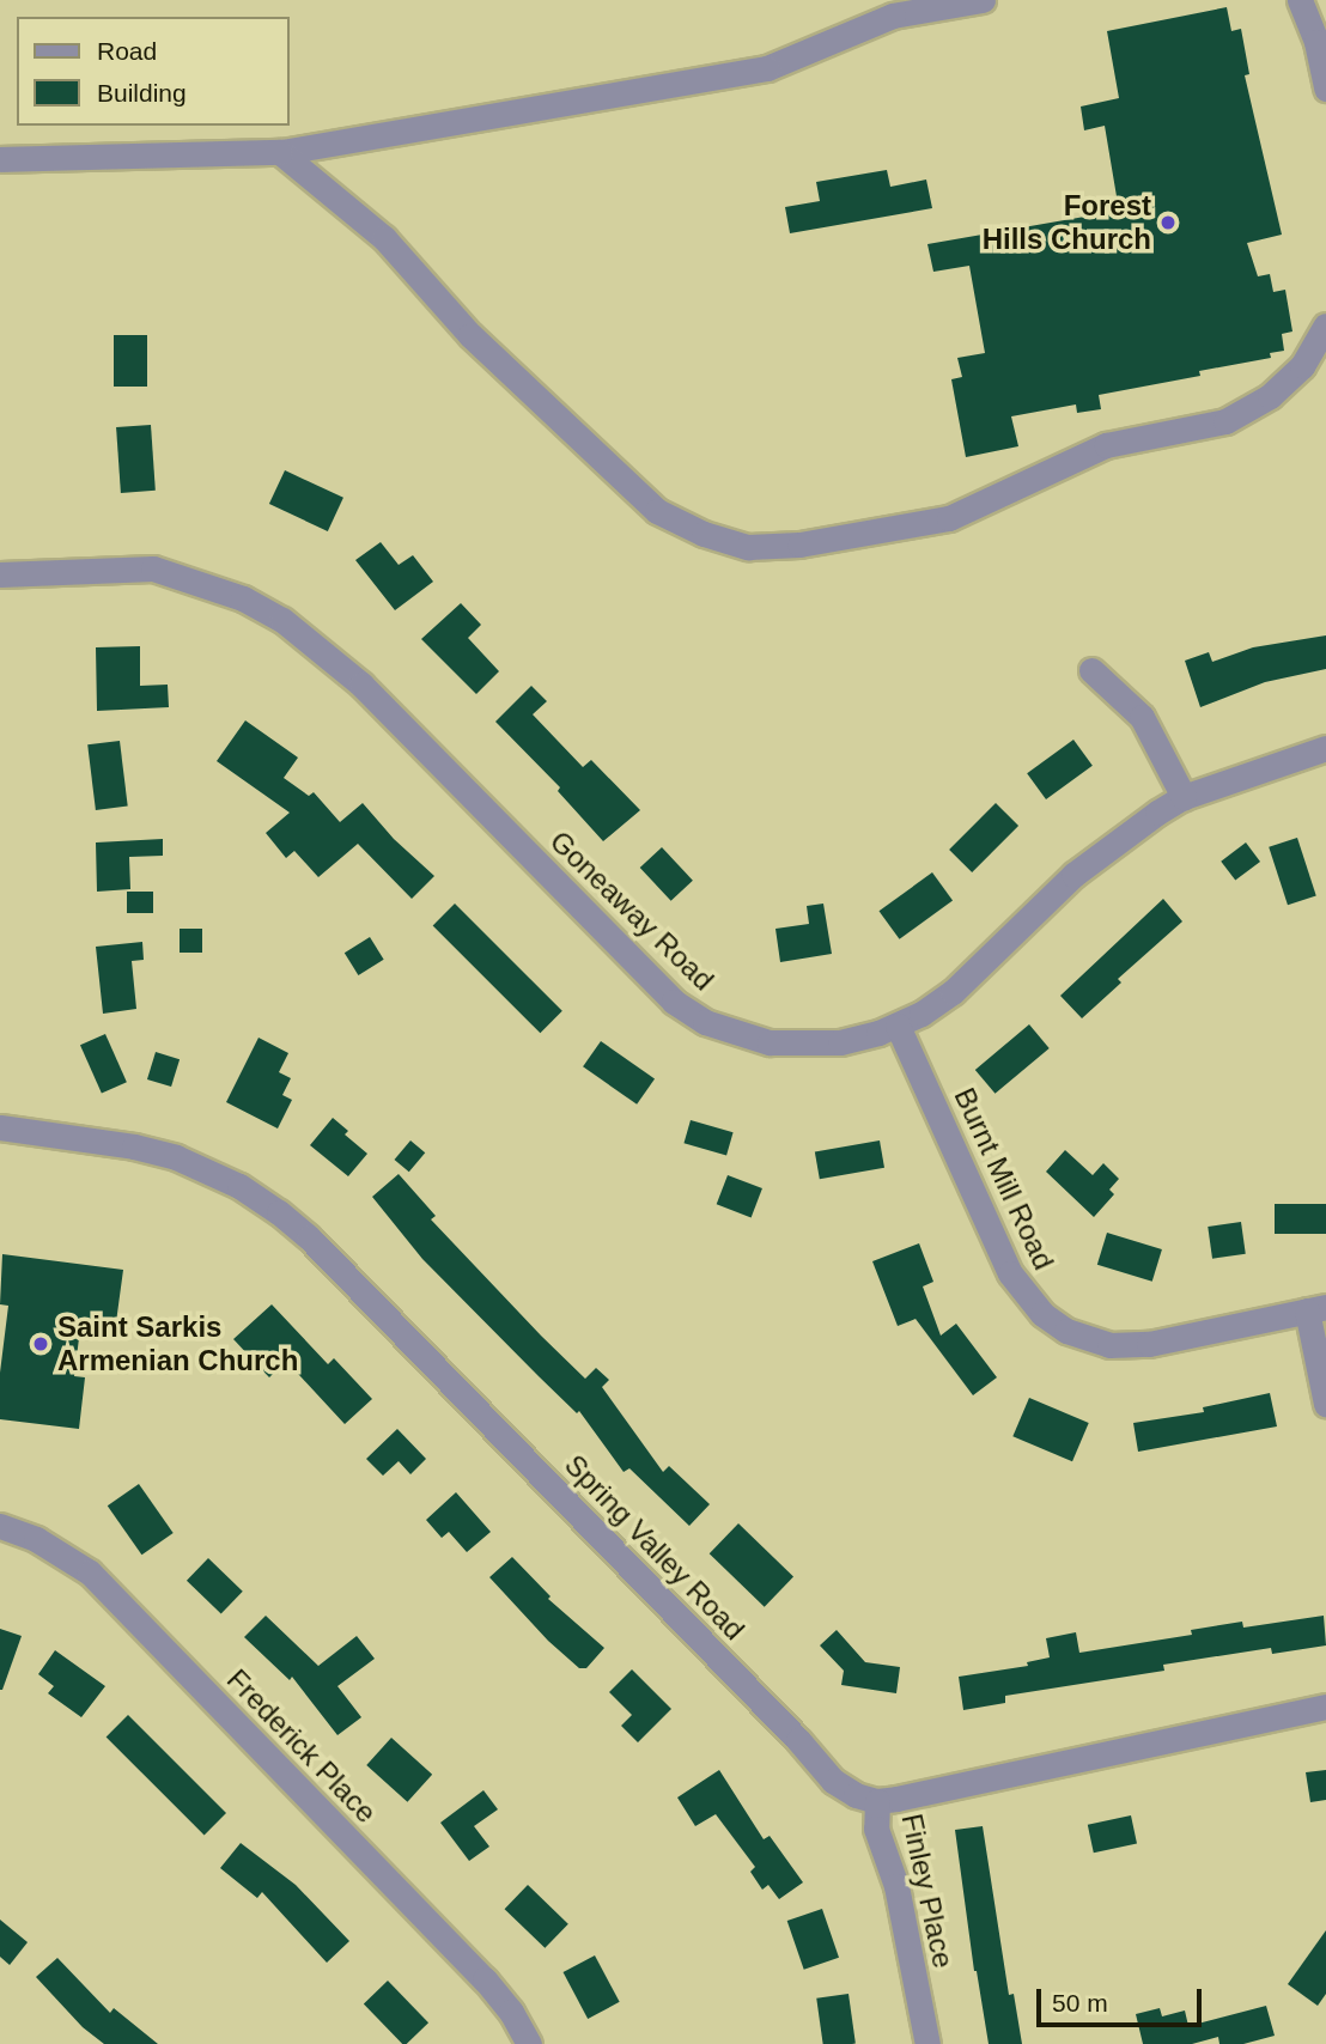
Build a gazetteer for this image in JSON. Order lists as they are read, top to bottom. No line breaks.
{"streets":{"street":["Goneaway Road","Burnt Mill Road","Spring Valley Road","Frederick Place","Finley Place"]},"crossings":[["Goneaway Road","Burnt Mill Road"],["Spring Valley Road","Finley Place"]],"places":["Forest Hills Church","Saint Sarkis Armenian Church"],"legend":["Road","Building"],"scale_bar":"50 m"}
